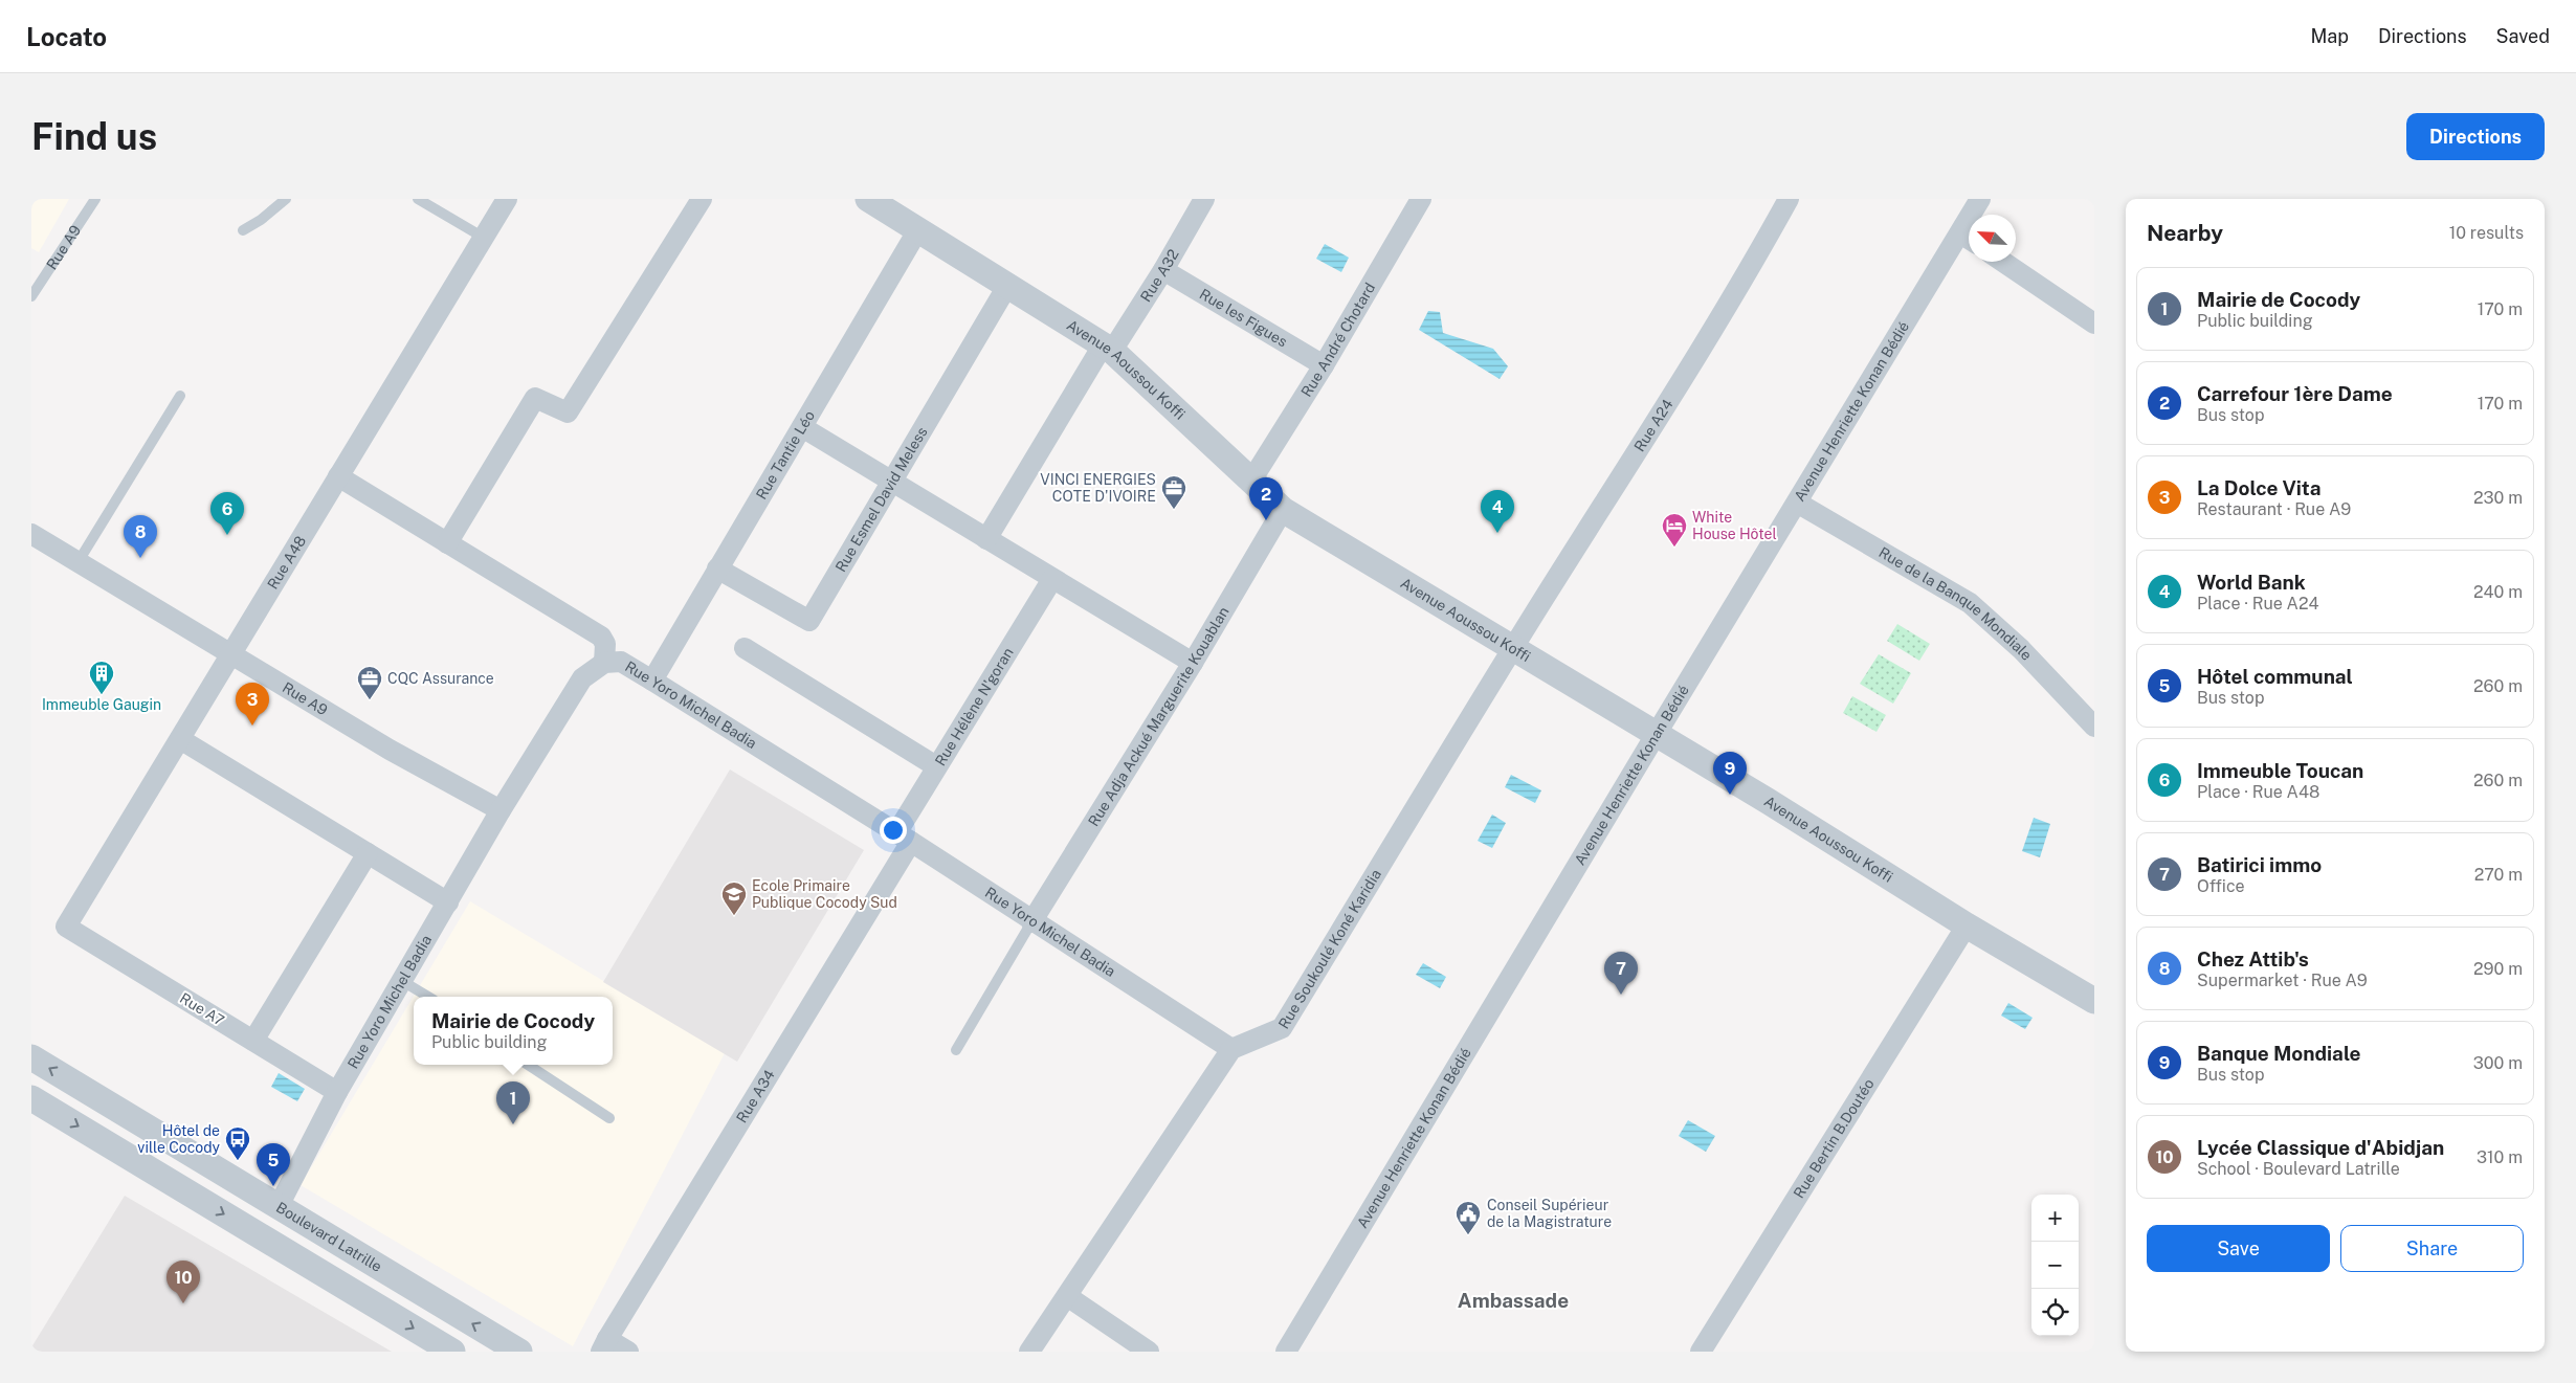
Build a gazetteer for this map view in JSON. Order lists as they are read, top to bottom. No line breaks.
{"streets":{"street":["Rue A9","Rue A32","Rue les Figues","Rue André Chotard","Avenue Aoussou Koffi","Avenue Henriette Konan Bédié","Rue A24","Rue Tantie Léo","Rue Esmel David Meless","Rue A48","Rue de la Banque Mondiale","Rue Yoro Michel Badia","Rue Hélène N'goran","Rue Adja Ackué Marguerite Kouablan","Rue Soukoulé Koné Karidia","Rue A7","Rue A34","Rue Bertin B.Doutéo","Boulevard Latrille"]},"crossings":[["Rue A9","Rue A48"],["Rue A9","Rue Yoro Michel Badia"],["Rue A32","Rue les Figues"],["Rue A32","Avenue Aoussou Koffi"],["Rue les Figues","Rue André Chotard"],["Rue André Chotard","Avenue Aoussou Koffi"],["Avenue Aoussou Koffi","Avenue Henriette Konan Bédié"],["Avenue Aoussou Koffi","Rue A24"],["Avenue Aoussou Koffi","Rue Tantie Léo"],["Avenue Aoussou Koffi","Rue Esmel David Meless"],["Avenue Aoussou Koffi","Rue Adja Ackué Marguerite Kouablan"],["Avenue Aoussou Koffi","Rue Soukoulé Koné Karidia"],["Avenue Aoussou Koffi","Rue Bertin B.Doutéo"],["Avenue Henriette Konan Bédié","Rue de la Banque Mondiale"],["Rue A24","Rue Soukoulé Koné Karidia"],["Rue Tantie Léo","Rue Esmel David Meless"],["Rue Tantie Léo","Rue Yoro Michel Badia"],["Rue A48","Rue A7"],["Rue Yoro Michel Badia","Rue Hélène N'goran"],["Rue Yoro Michel Badia","Rue Adja Ackué Marguerite Kouablan"],["Rue Yoro Michel Badia","Rue Soukoulé Koné Karidia"],["Rue Yoro Michel Badia","Rue A7"],["Rue Yoro Michel Badia","Rue A34"],["Rue Yoro Michel Badia","Boulevard Latrille"],["Rue Hélène N'goran","Rue A34"]],"districts":["Ambassade"],"places":{"office":["VINCI ENERGIES COTE D'IVOIRE","CQC Assurance"],"hotel":["White House Hôtel"],"building":["Immeuble Gaugin"],"school or university":["Ecole Primaire Publique Cocody Sud"],"bus stop":["Hôtel de ville Cocody"],"public building":["Conseil Supérieur de la Magistrature"]},"north":"top left","page":{"header":"Locato","nav":["Map","Directions","Saved"],"buttons":["Directions",["Save","Share"]],"title":"Find us","heading":["Nearby","10 results"],"list":[{"mark":"1","name":"Mairie de Cocody","note":"Public building","value":"170 m"},{"mark":"2","name":"Carrefour 1ère Dame","note":"Bus stop","value":"170 m"},{"mark":"3","name":"La Dolce Vita","note":"Restaurant · Rue A9","value":"230 m"},{"mark":"4","name":"World Bank","note":"Place · Rue A24","value":"240 m"},{"mark":"5","name":"Hôtel communal","note":"Bus stop","value":"260 m"},{"mark":"6","name":"Immeuble Toucan","note":"Place · Rue A48","value":"260 m"},{"mark":"7","name":"Batirici immo","note":"Office","value":"270 m"},{"mark":"8","name":"Chez Attib's","note":"Supermarket · Rue A9","value":"290 m"},{"mark":"9","name":"Banque Mondiale","note":"Bus stop","value":"300 m"},{"mark":"10","name":"Lycée Classique d'Abidjan","note":"School · Boulevard Latrille","value":"310 m"}],"pins":["2","4","6","8","3","9","7","1","5","10"],"popup":["Mairie de Cocody","Public building"],"map_buttons":["+","−"]}}
